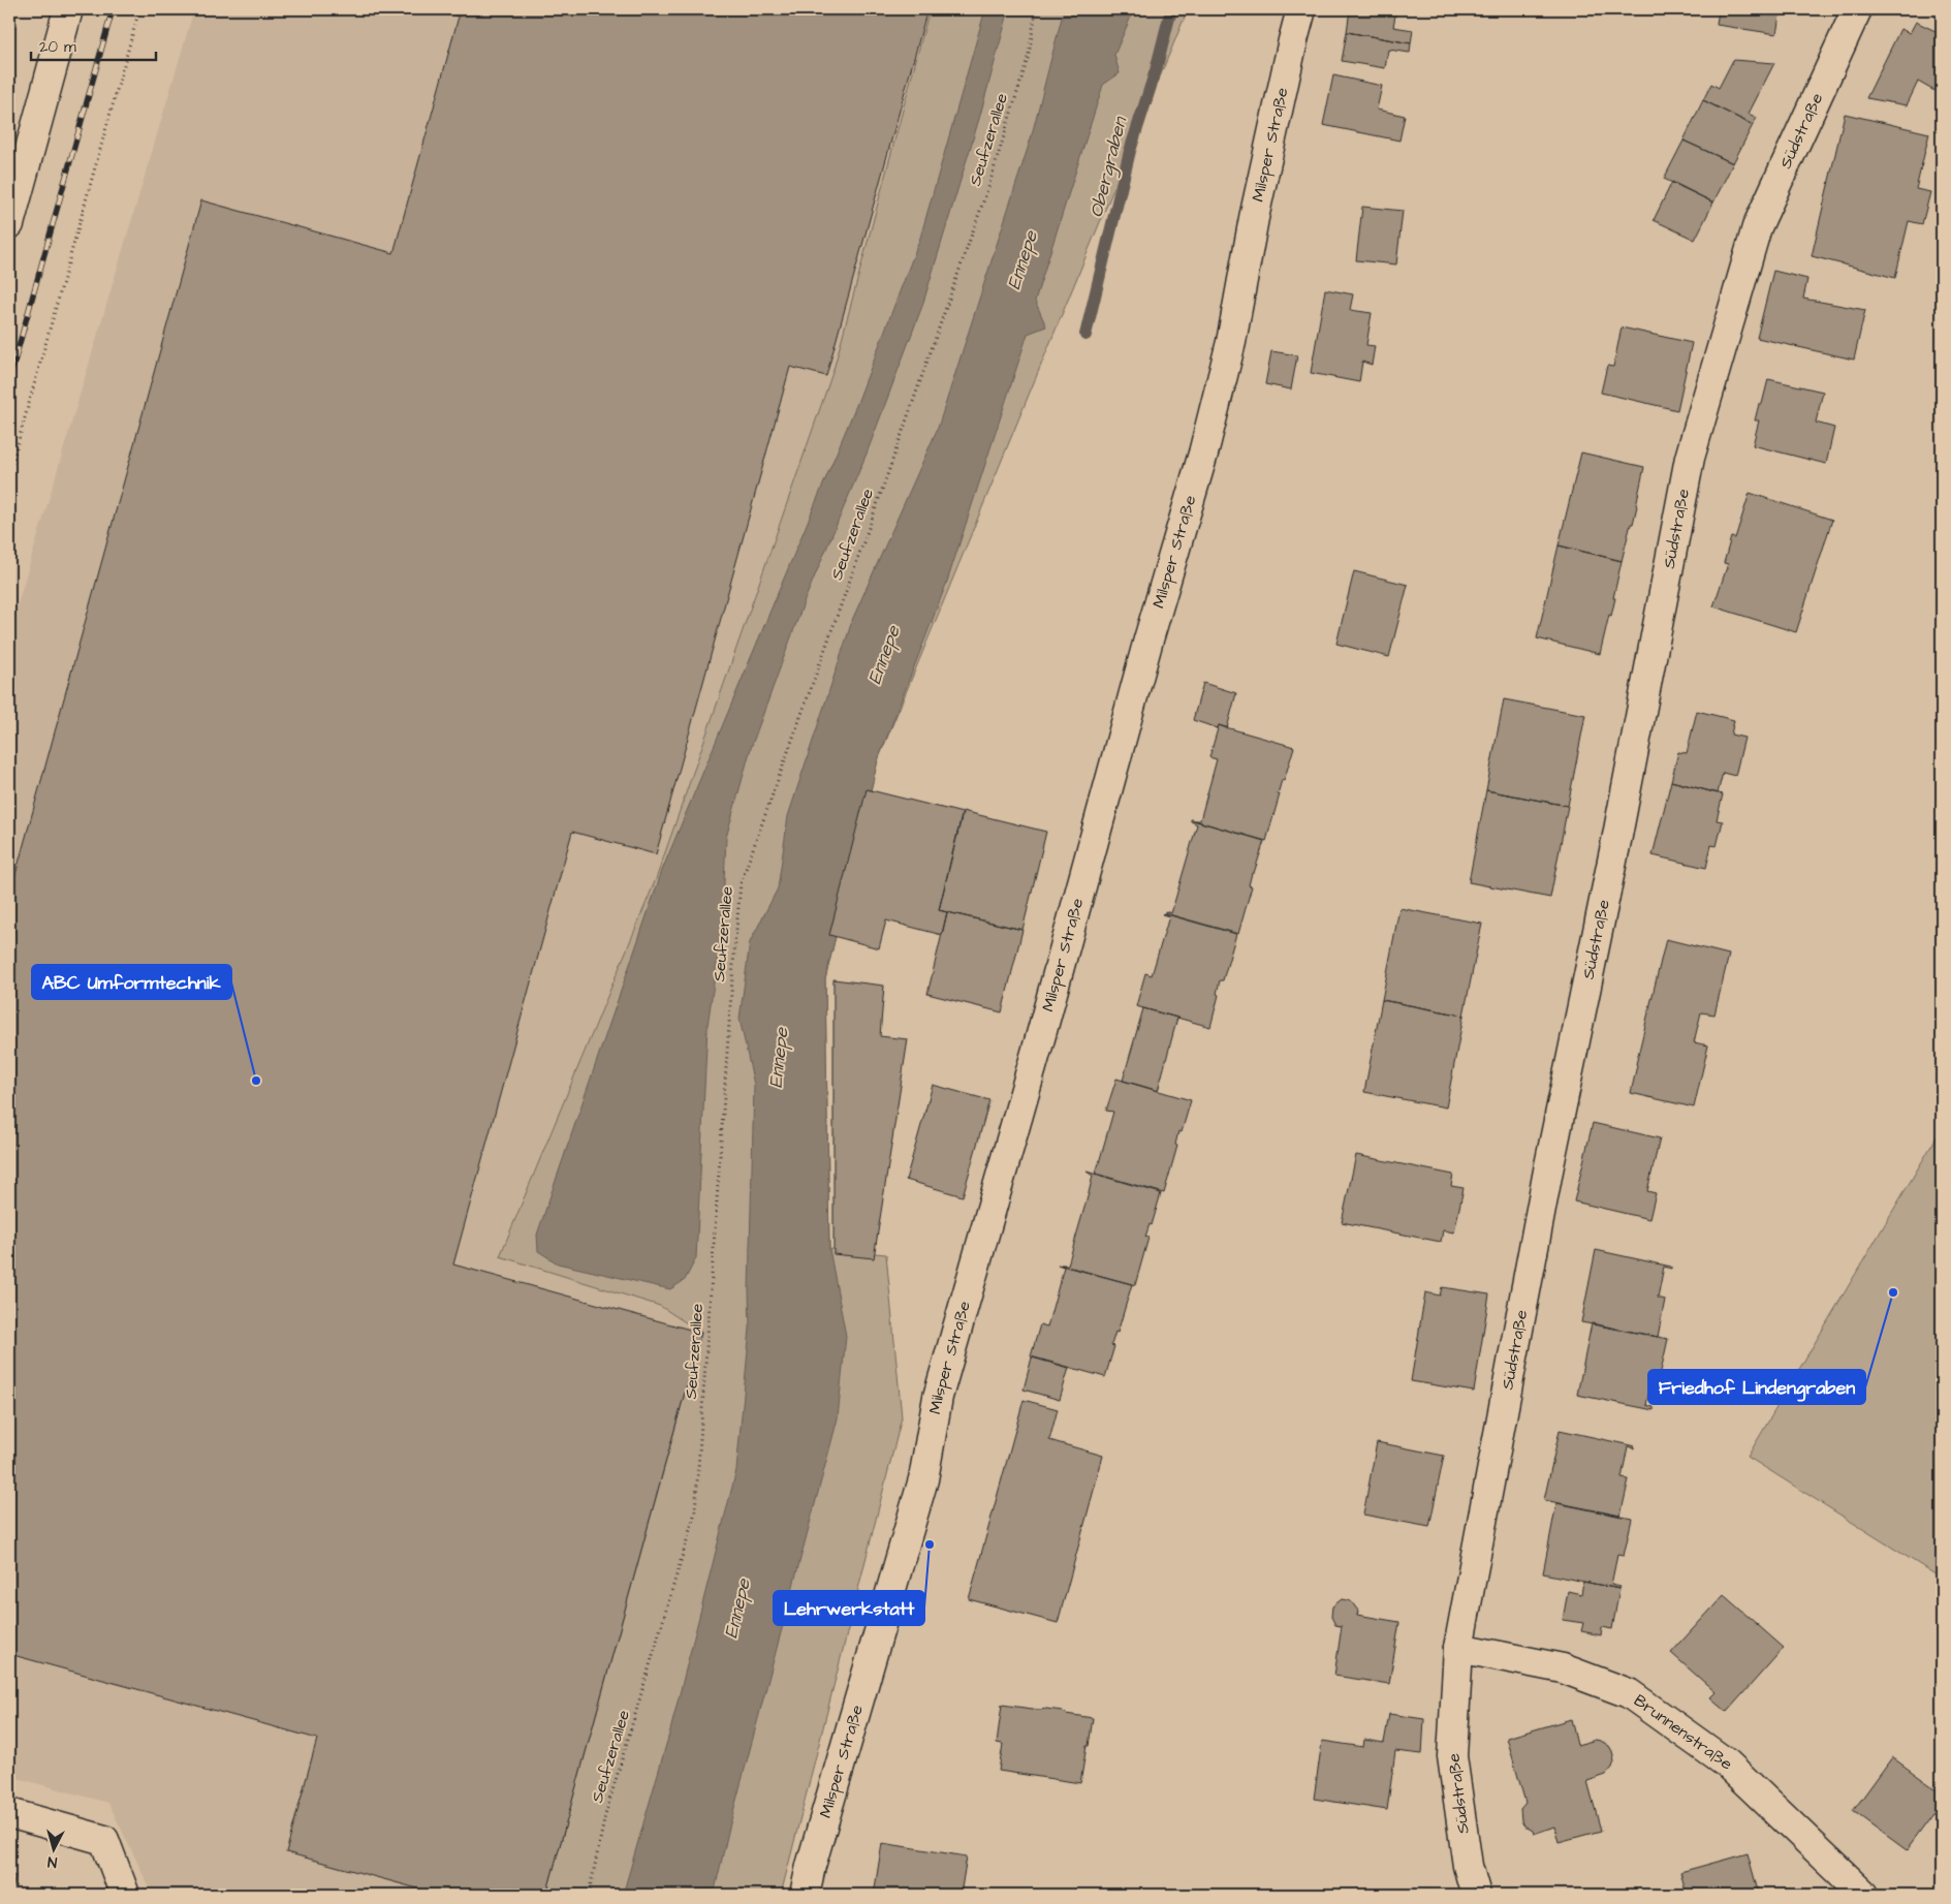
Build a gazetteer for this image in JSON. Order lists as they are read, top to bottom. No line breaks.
{"streets":{"street":["Südstraße","Milsper Straße","Brunnenstraße"],"path":["Seufzerallee"]},"crossings":[["Südstraße","Brunnenstraße"]],"water":["Obergraben","Ennepe"],"places":["ABC Umformtechnik","Friedhof Lindengraben","Lehrwerkstatt"],"scale_bar":"20 m","north":"bottom"}
